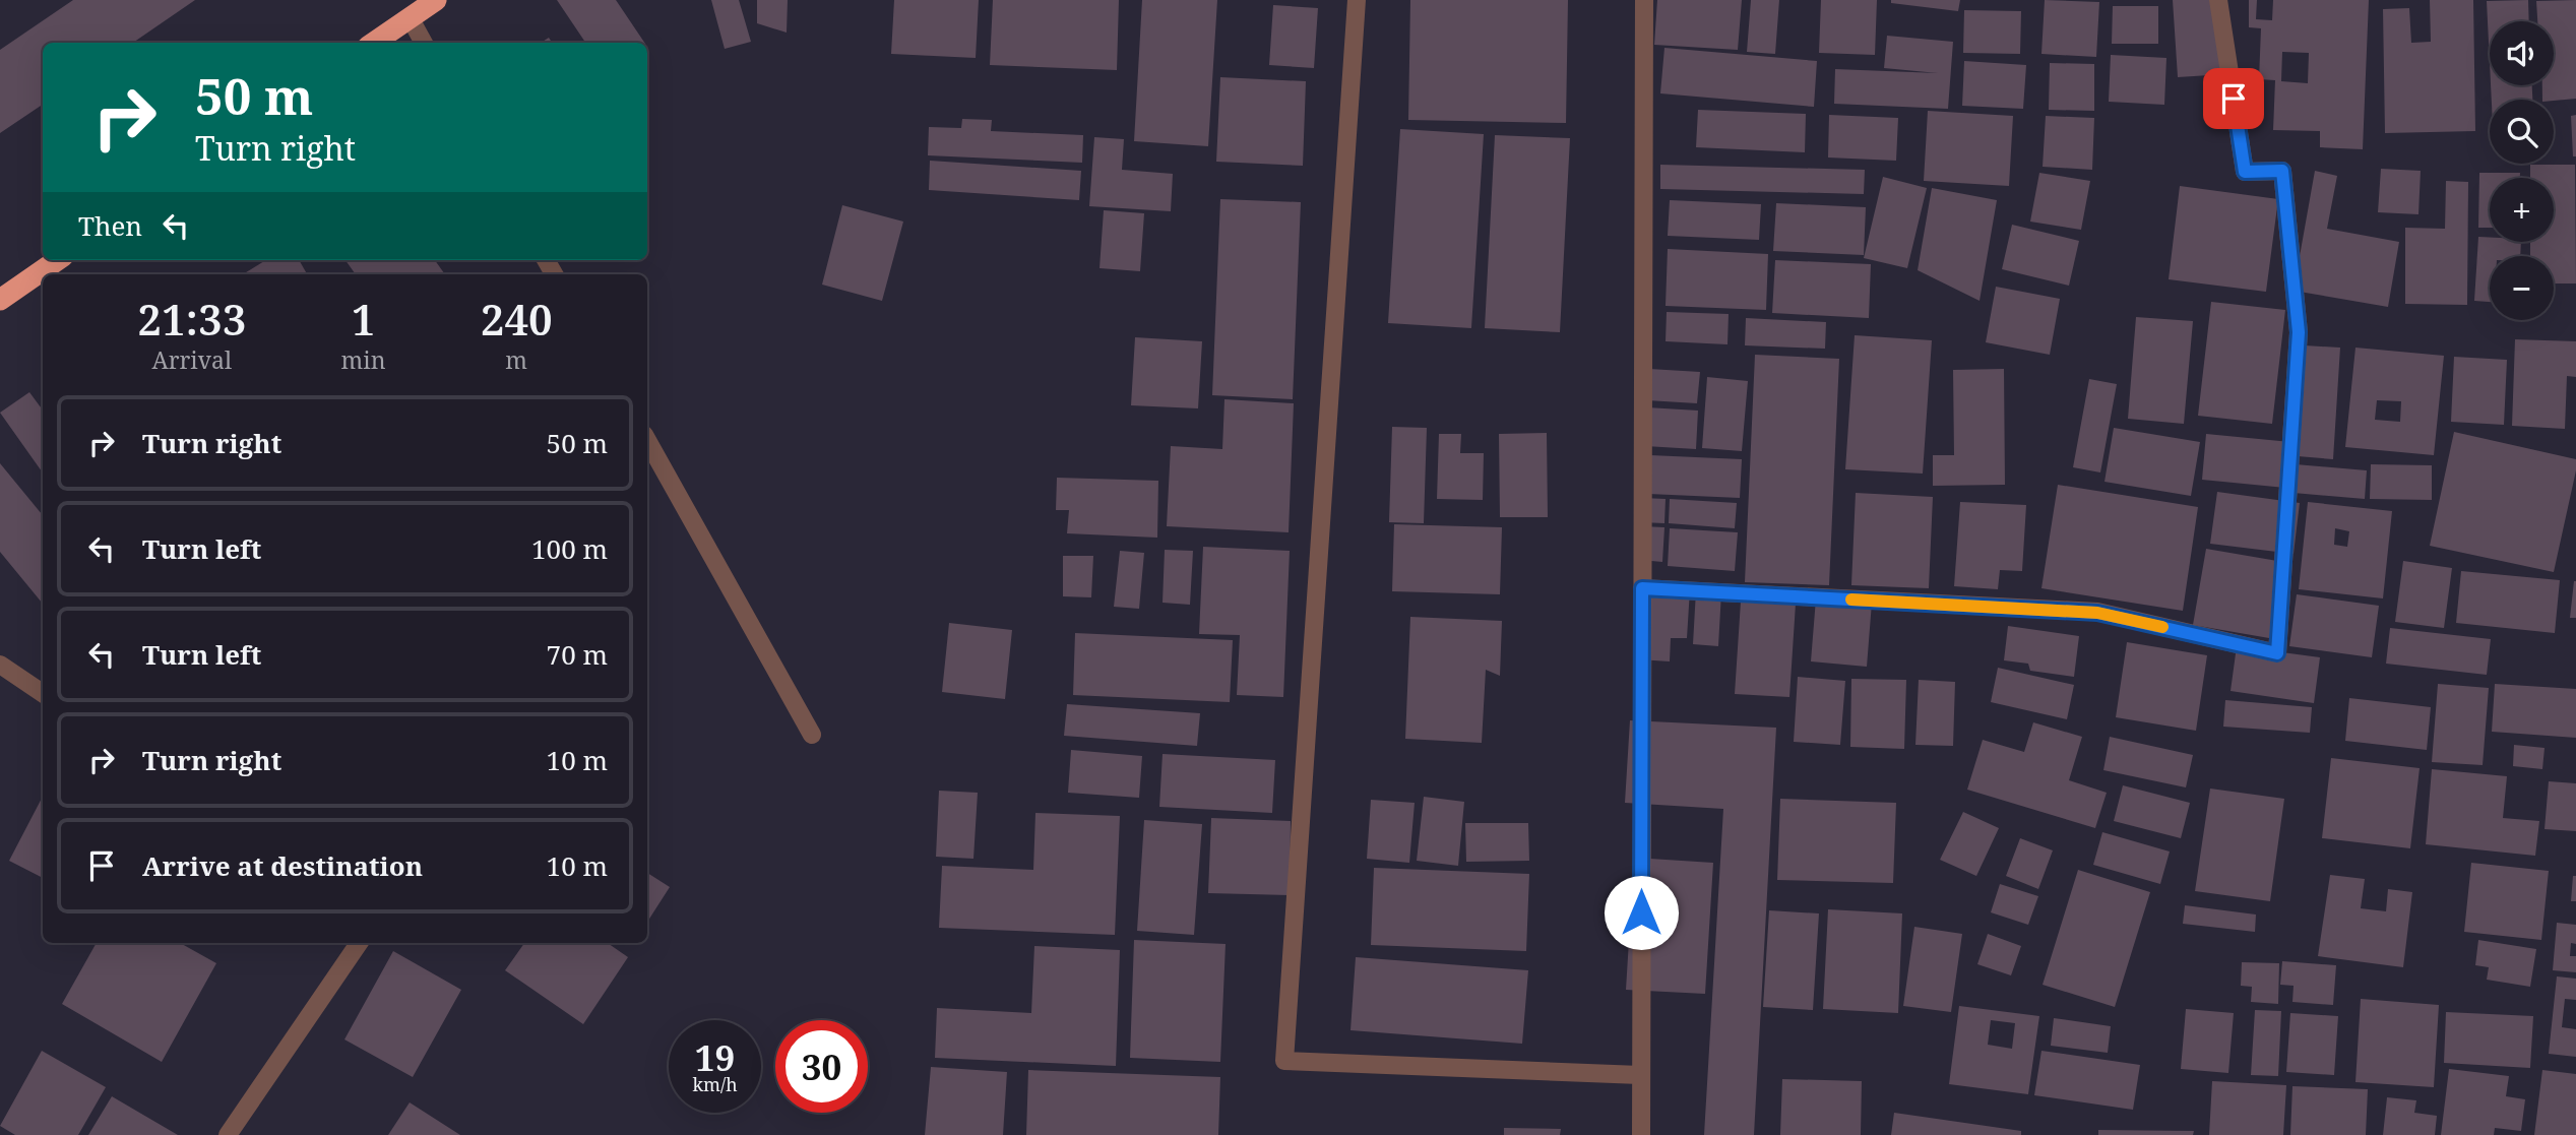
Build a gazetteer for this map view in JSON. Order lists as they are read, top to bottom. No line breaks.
{"page":{"map_buttons":["+","−"],"turn":["50 m","Turn right"],"then":"Then","eta":["21:33","Arrival","1","min","240","m"],"list":[{"name":"Turn right","value":"50 m"},{"name":"Turn left","value":"100 m"},{"name":"Turn left","value":"70 m"},{"name":"Turn right","value":"10 m"},{"name":"Arrive at destination","value":"10 m"}],"speed":"19 km/h","limit":"30"}}
